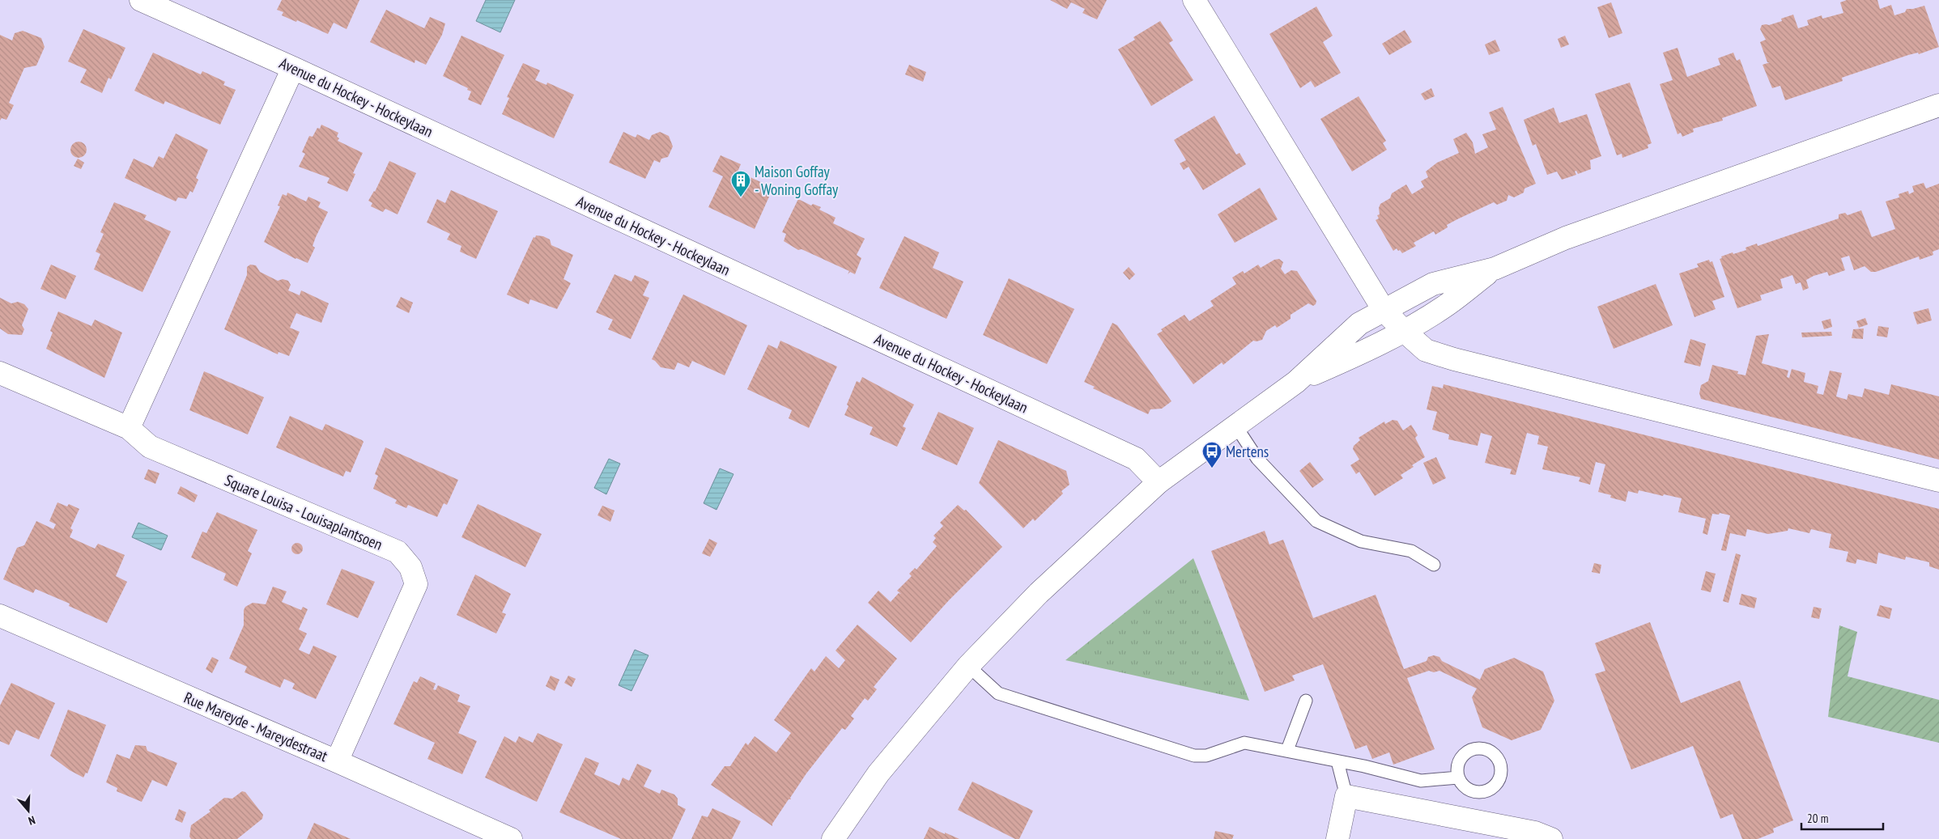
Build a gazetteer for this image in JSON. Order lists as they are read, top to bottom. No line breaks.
{"streets":{"street":["Avenue du Hockey - Hockeylaan","Square Louisa - Louisaplantsoen","Rue Mareyde - Mareydestraat"]},"crossings":[["Square Louisa - Louisaplantsoen","Rue Mareyde - Mareydestraat"]],"places":{"building":["Maison Goffay - Woning Goffay"],"bus stop":["Mertens"]},"scale_bar":"20 m","north":"bottom"}
